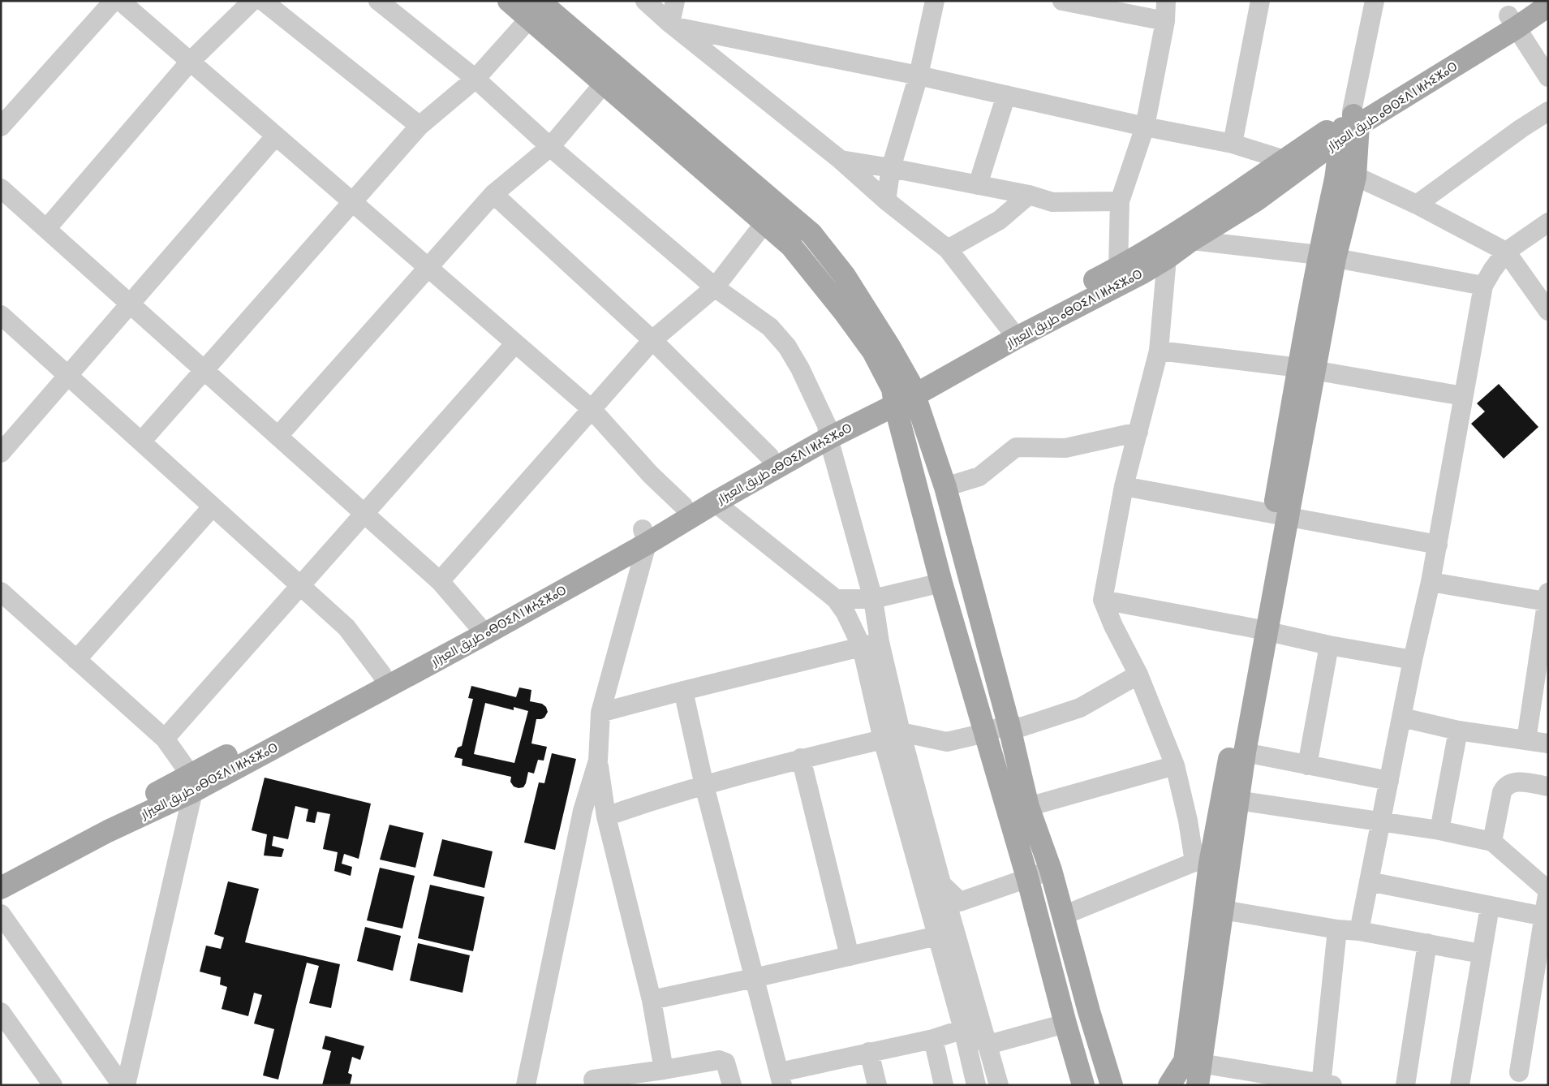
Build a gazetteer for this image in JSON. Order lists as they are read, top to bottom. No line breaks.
{"streets":{"main road":["طريق العيزار ⴰⴱⵔⵉⴷ ⵏ ⵍⵄⵉⵣⴰⵔ"]}}
